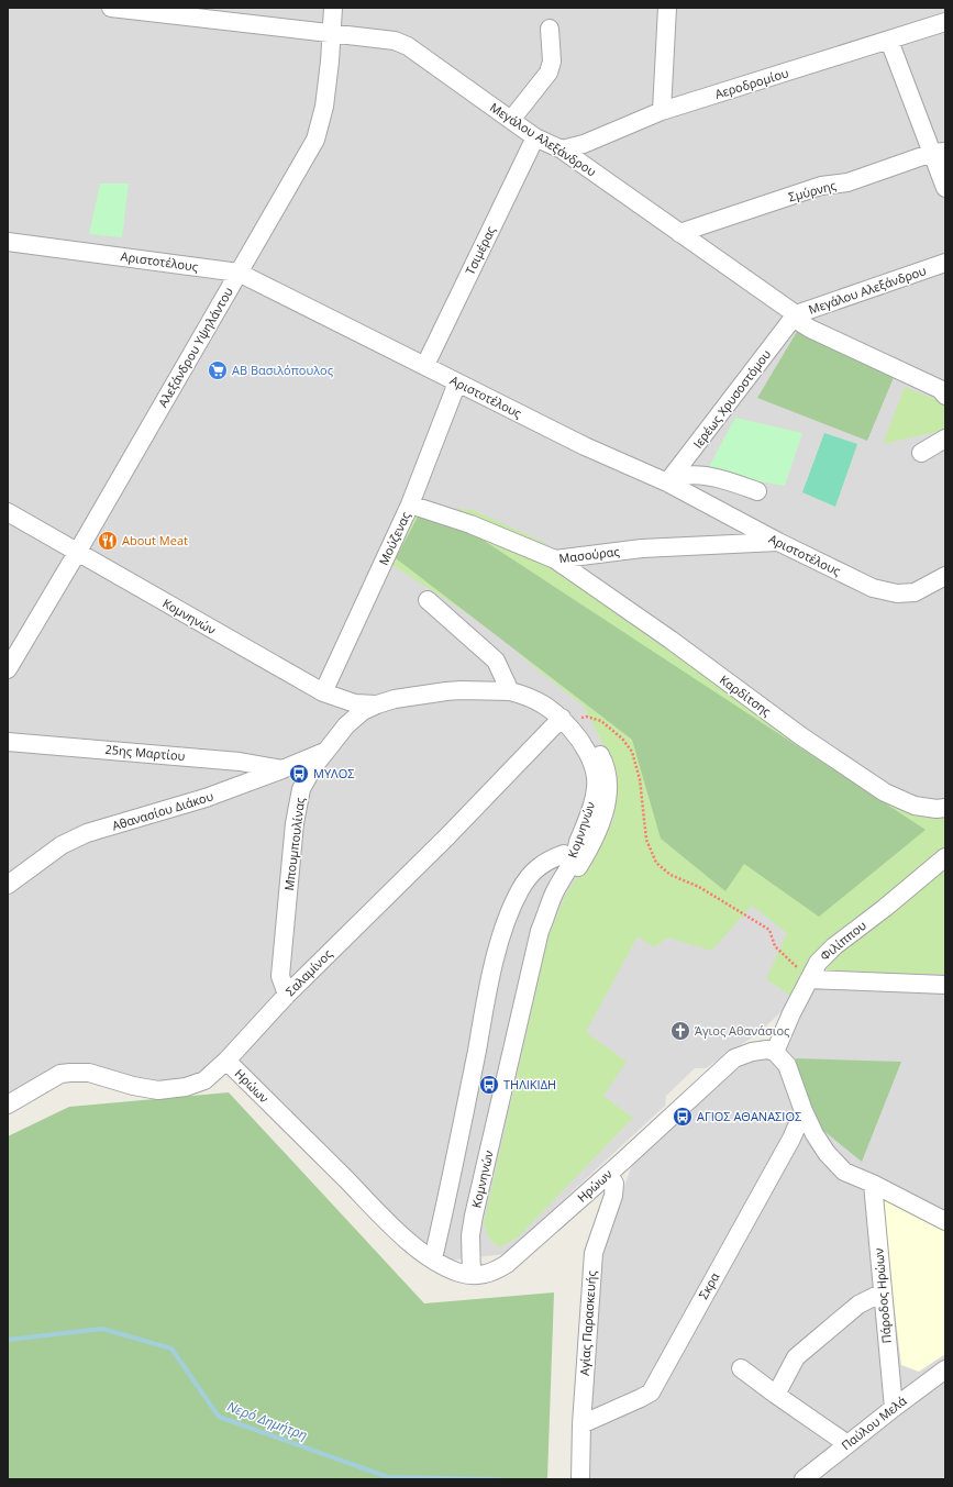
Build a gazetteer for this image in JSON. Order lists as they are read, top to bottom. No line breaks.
{"streets":{"street":["Αεροδρομίου","Μεγάλου Αλεξάνδρου","Σμύρνης","Τσιμέρας","Αριστοτέλους","Αλεξάνδρου Υψηλάντου","Ιερέως Χρυσοστόμου","Μούζενας","Μασούρας","Κομνηνών","Καρδίτσης","25ης Μαρτίου","Αθανασίου Διάκου","Μπουμπουλίνας","Φιλίππου","Σαλαμίνος","Ηρώων","Σκρα","Πάροδος Ηρώων","Αγίας Παρασκευής","Παύλου Μελά"]},"crossings":[["Αεροδρομίου","Μεγάλου Αλεξάνδρου"],["Μεγάλου Αλεξάνδρου","Σμύρνης"],["Μεγάλου Αλεξάνδρου","Τσιμέρας"],["Μεγάλου Αλεξάνδρου","Αλεξάνδρου Υψηλάντου"],["Μεγάλου Αλεξάνδρου","Ιερέως Χρυσοστόμου"],["Τσιμέρας","Αριστοτέλους"],["Αριστοτέλους","Αλεξάνδρου Υψηλάντου"],["Αριστοτέλους","Ιερέως Χρυσοστόμου"],["Αριστοτέλους","Μούζενας"],["Αριστοτέλους","Μασούρας"],["Αλεξάνδρου Υψηλάντου","Κομνηνών"],["Μούζενας","Μασούρας"],["Μούζενας","Κομνηνών"],["Μασούρας","Καρδίτσης"],["Κομνηνών","Μπουμπουλίνας"],["Κομνηνών","Σαλαμίνος"],["Κομνηνών","Ηρώων"],["25ης Μαρτίου","Αθανασίου Διάκου"],["Αθανασίου Διάκου","Μπουμπουλίνας"],["Μπουμπουλίνας","Σαλαμίνος"],["Φιλίππου","Ηρώων"],["Σαλαμίνος","Ηρώων"],["Ηρώων","Αγίας Παρασκευής"],["Σκρα","Αγίας Παρασκευής"],["Πάροδος Ηρώων","Παύλου Μελά"]],"water":["Νερό Δημήτρη"],"places":{"supermarket":["ΑΒ Βασιλόπουλος"],"restaurant":["About Meat"],"bus stop":["ΜΥΛΟΣ","ΤΗΛΙΚΙΔΗ","ΑΓΙΟΣ ΑΘΑΝΑΣΙΟΣ"],"church":["Άγιος Αθανάσιος"]}}
